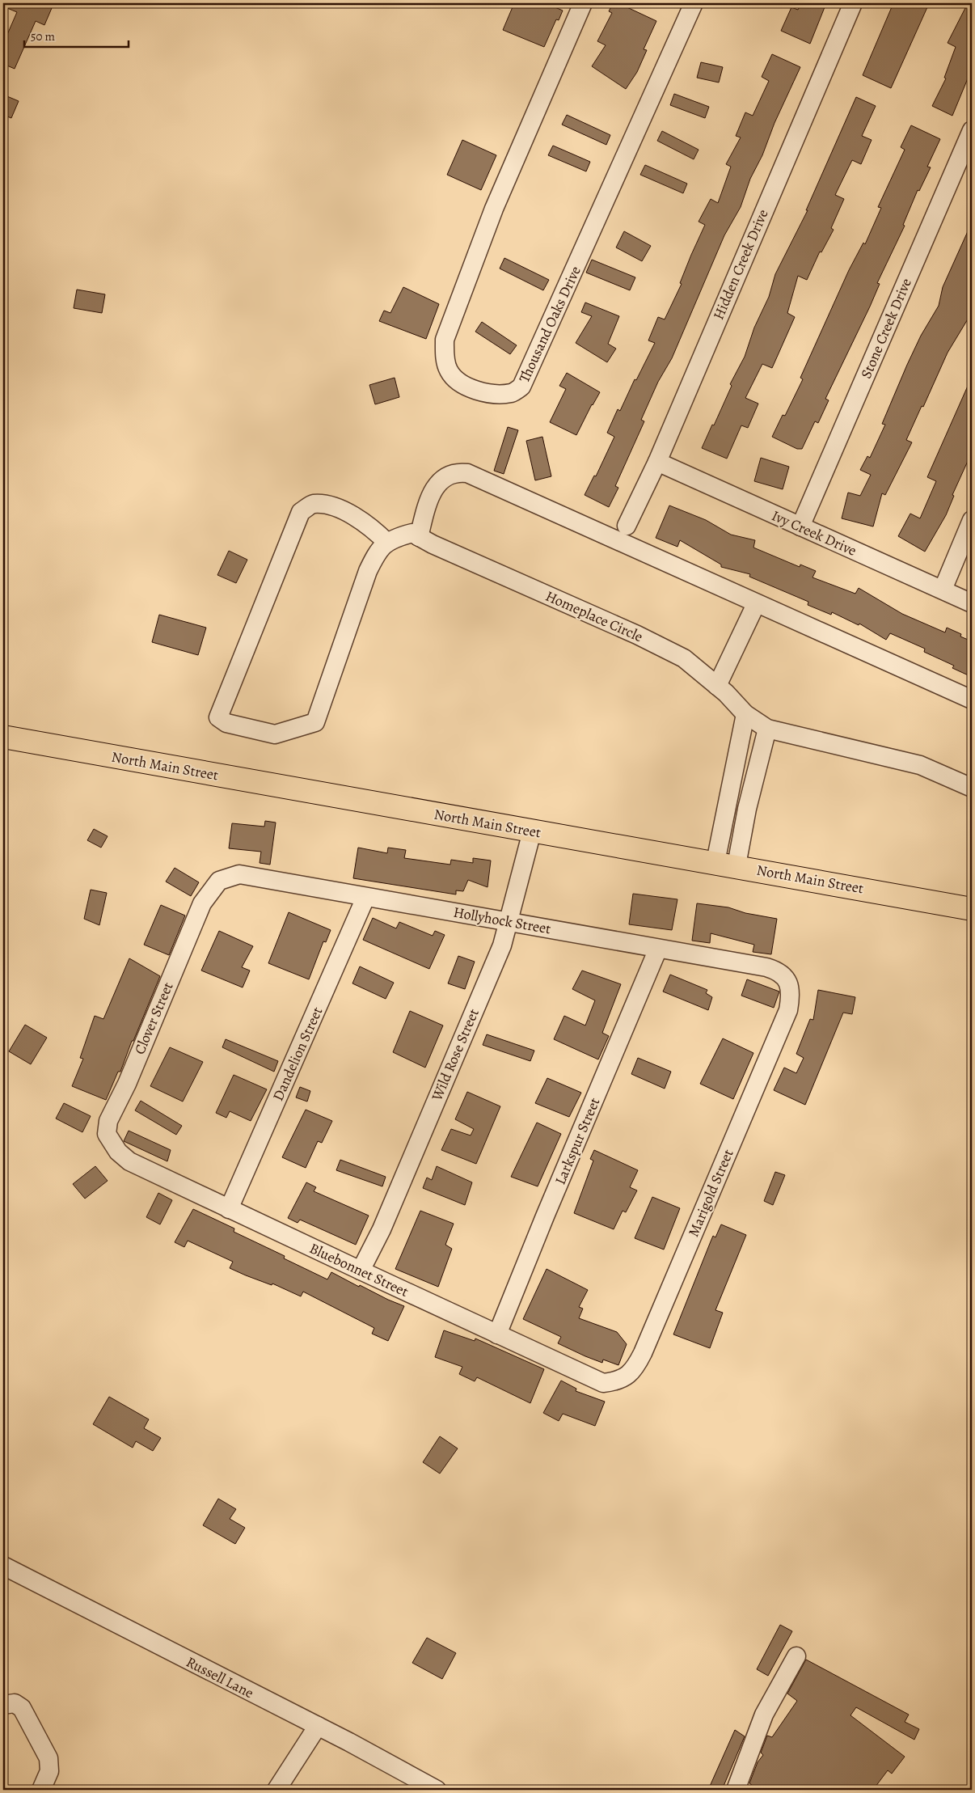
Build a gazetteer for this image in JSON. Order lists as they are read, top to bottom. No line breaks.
{"streets":{"main road":["North Main Street"],"street":["Hidden Creek Drive","Thousand Oaks Drive","Stone Creek Drive","Ivy Creek Drive","Homeplace Circle","Hollyhock Street","Clover Street","Dandelion Street","Wild Rose Street","Larkspur Street","Marigold Street","Bluebonnet Street","Russell Lane"]},"crossings":[["Hidden Creek Drive","Ivy Creek Drive"],["Stone Creek Drive","Ivy Creek Drive"],["North Main Street","Wild Rose Street"],["Hollyhock Street","Clover Street"],["Hollyhock Street","Dandelion Street"],["Hollyhock Street","Wild Rose Street"],["Hollyhock Street","Larkspur Street"],["Hollyhock Street","Marigold Street"],["Clover Street","Bluebonnet Street"],["Dandelion Street","Bluebonnet Street"],["Wild Rose Street","Bluebonnet Street"],["Larkspur Street","Bluebonnet Street"],["Marigold Street","Bluebonnet Street"]],"scale_bar":"50 m"}
